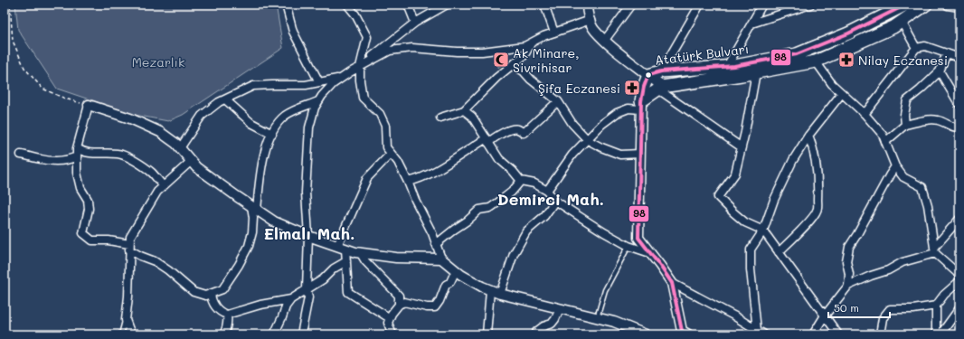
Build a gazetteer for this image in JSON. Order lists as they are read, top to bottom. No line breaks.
{"streets":{"main road":["Atatürk Bulvarı"]},"districts":["Demirci Mah.","Elmalı Mah."],"parks":["Mezarlık"],"places":{"mosque":["Ak Minare, Sivrihisar"],"pharmacy":["Nilay Eczanesi","Şifa Eczanesi"]},"lines":["transit line 98"],"scale_bar":"50 m"}
